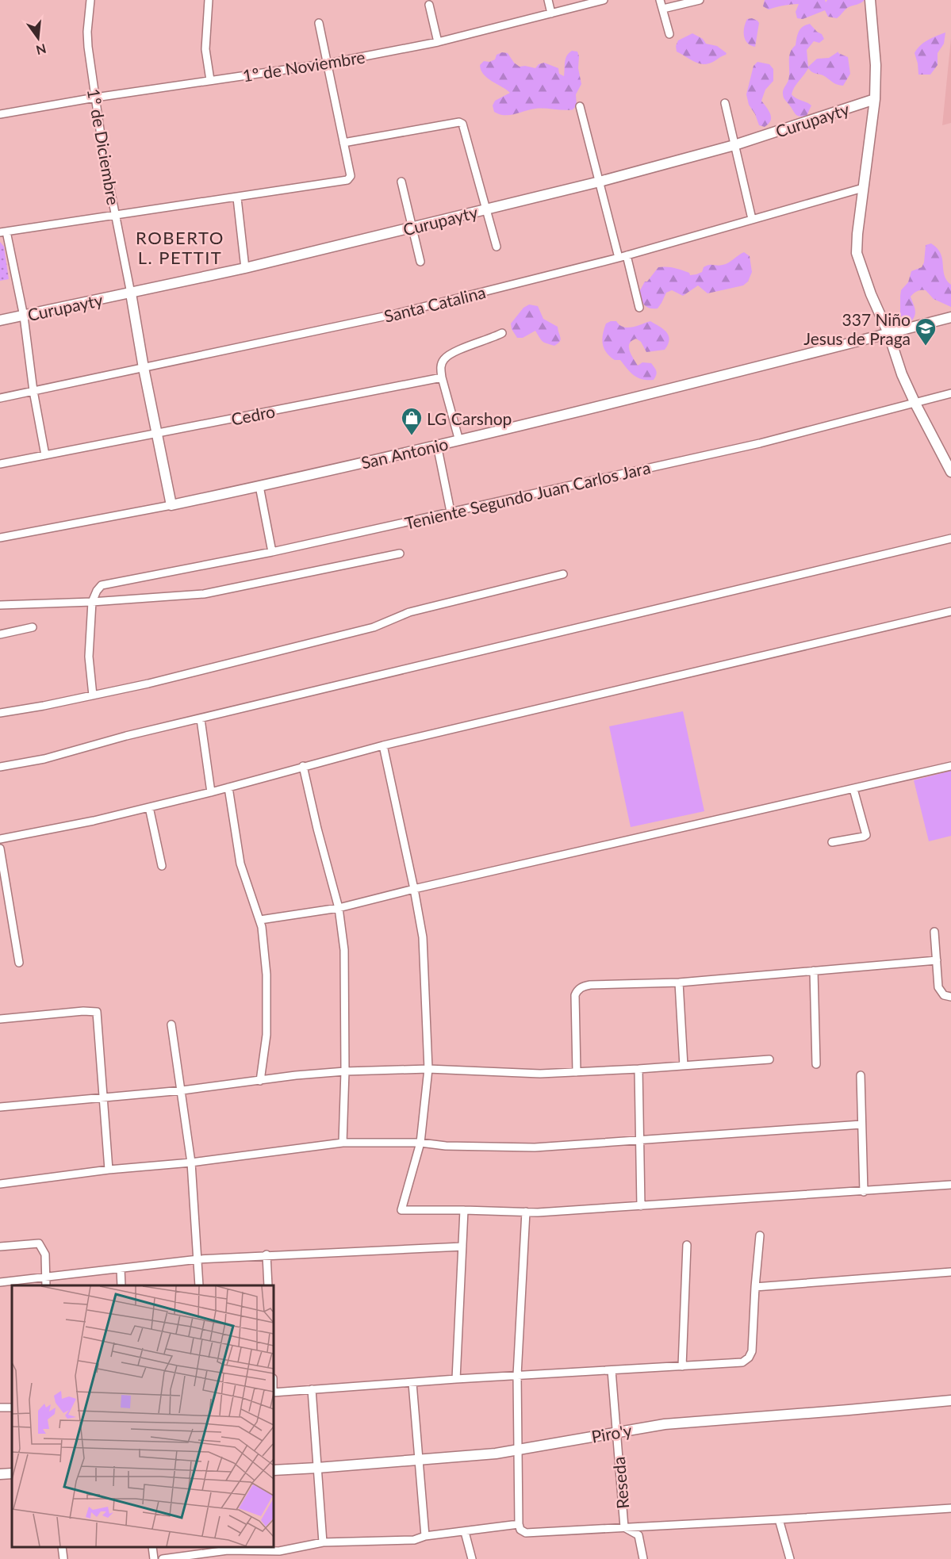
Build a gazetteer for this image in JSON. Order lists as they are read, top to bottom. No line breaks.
{"streets":{"street":["1º de Noviembre","Curupayty","1º de Diciembre","Santa Catalina","Cedro","San Antonio","Teniente Segundo Juan Carlos Jara","Piro'y","Reseda"]},"crossings":[["1º de Noviembre","1º de Diciembre"],["Curupayty","1º de Diciembre"],["Piro'y","Reseda"]],"districts":["ROBERTO L. PETTIT"],"places":{"school or university":["337 Niño Jesus de Praga"],"shop":["LG Carshop"]},"north":"bottom"}
